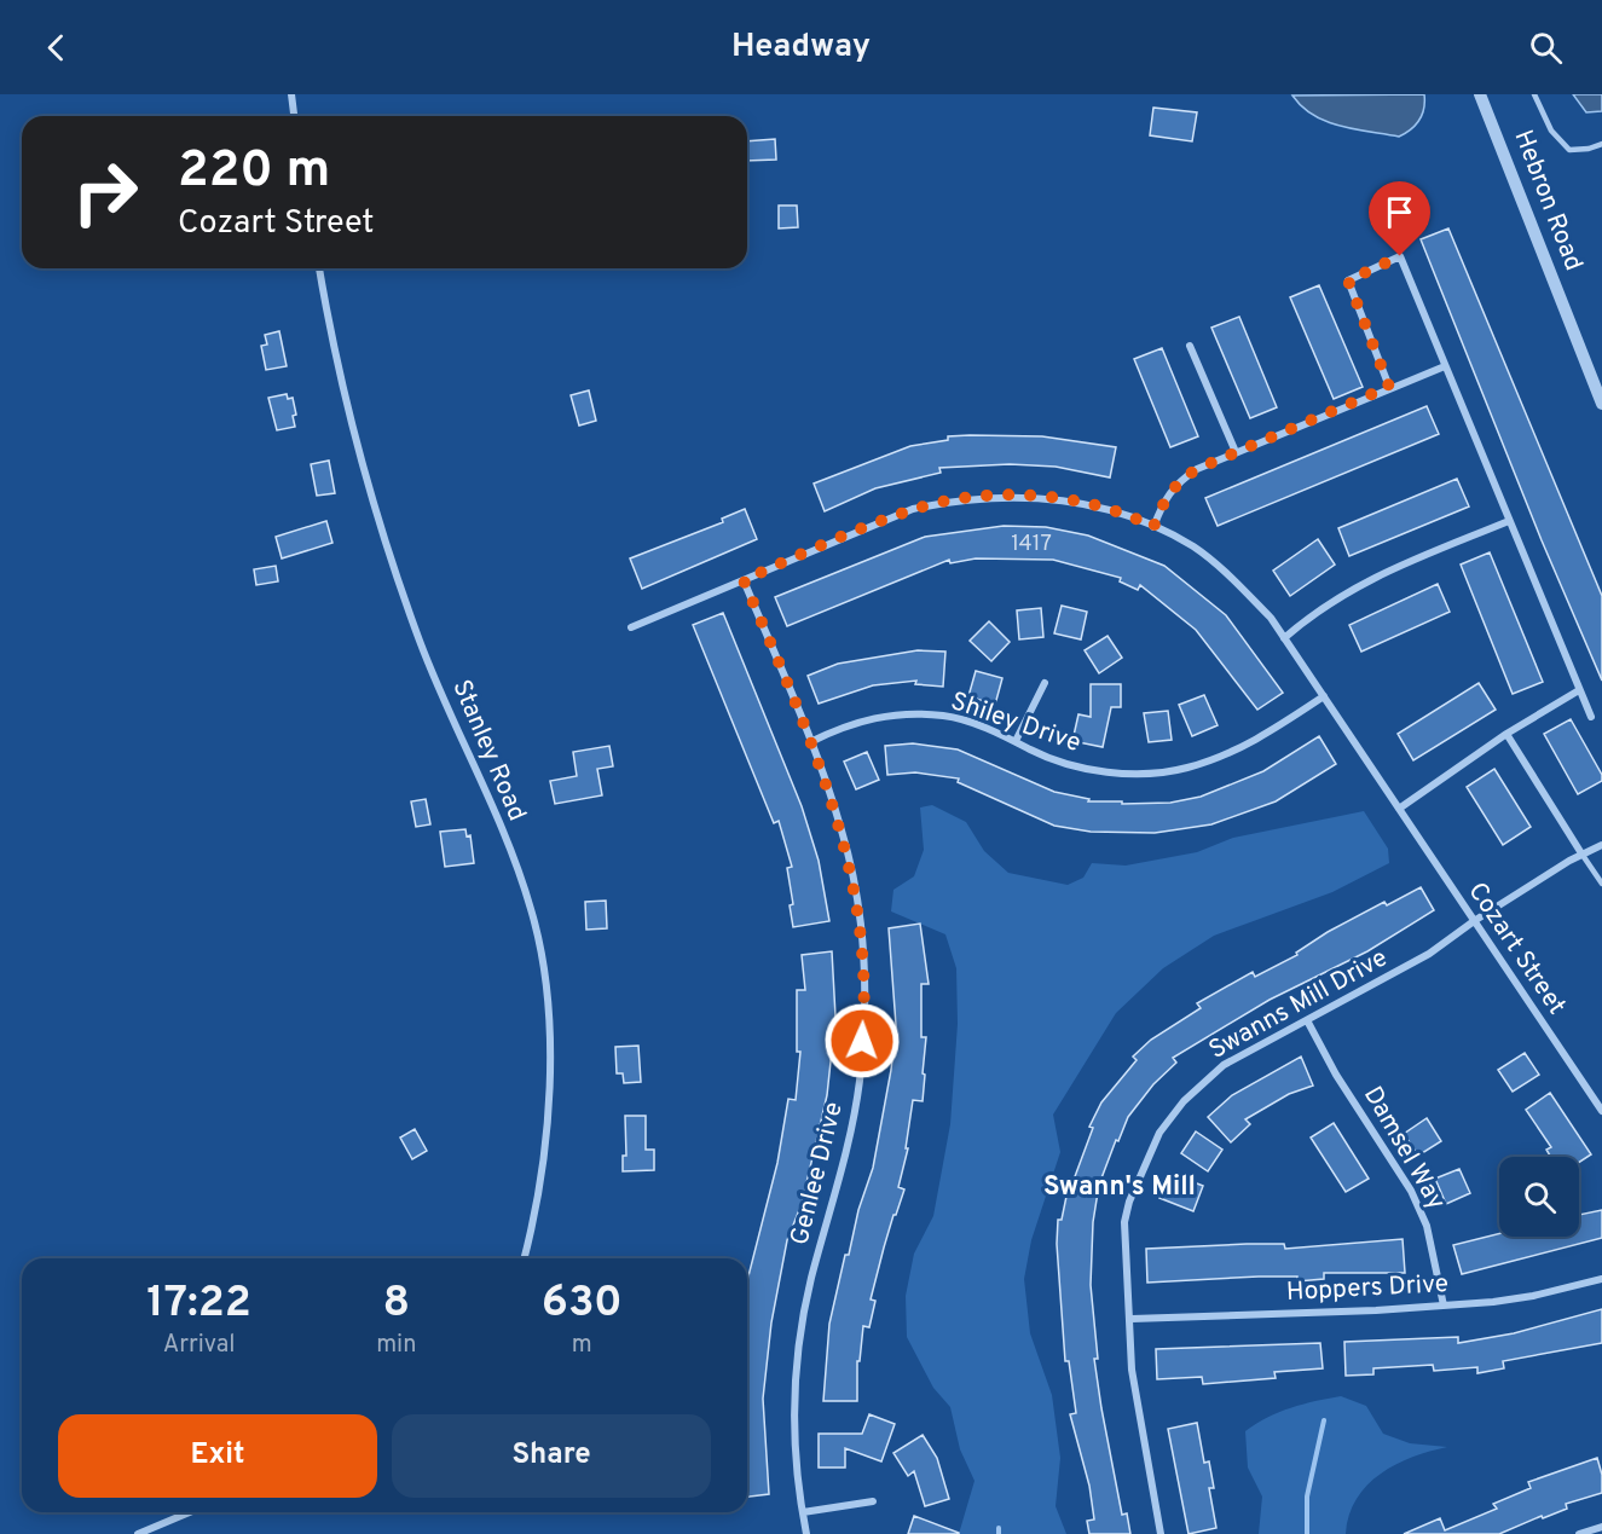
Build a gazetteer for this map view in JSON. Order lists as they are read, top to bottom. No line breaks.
{"streets":{"street":["Hebron Road","Shiley Drive","Stanley Road","Cozart Street","Swanns Mill Drive","Damsel Way","Genlee Drive","Hoppers Drive"]},"crossings":[["Shiley Drive","Cozart Street"],["Shiley Drive","Genlee Drive"],["Cozart Street","Swanns Mill Drive"],["Cozart Street","Genlee Drive"],["Swanns Mill Drive","Damsel Way"],["Swanns Mill Drive","Hoppers Drive"],["Damsel Way","Hoppers Drive"]],"districts":["Swann's Mill"],"house_numbers":["1417"],"page":{"header":"Headway","turn":["220 m","Cozart Street"],"eta":["17:22","Arrival","8","min","630","m"],"buttons":["Exit","Share"]}}
